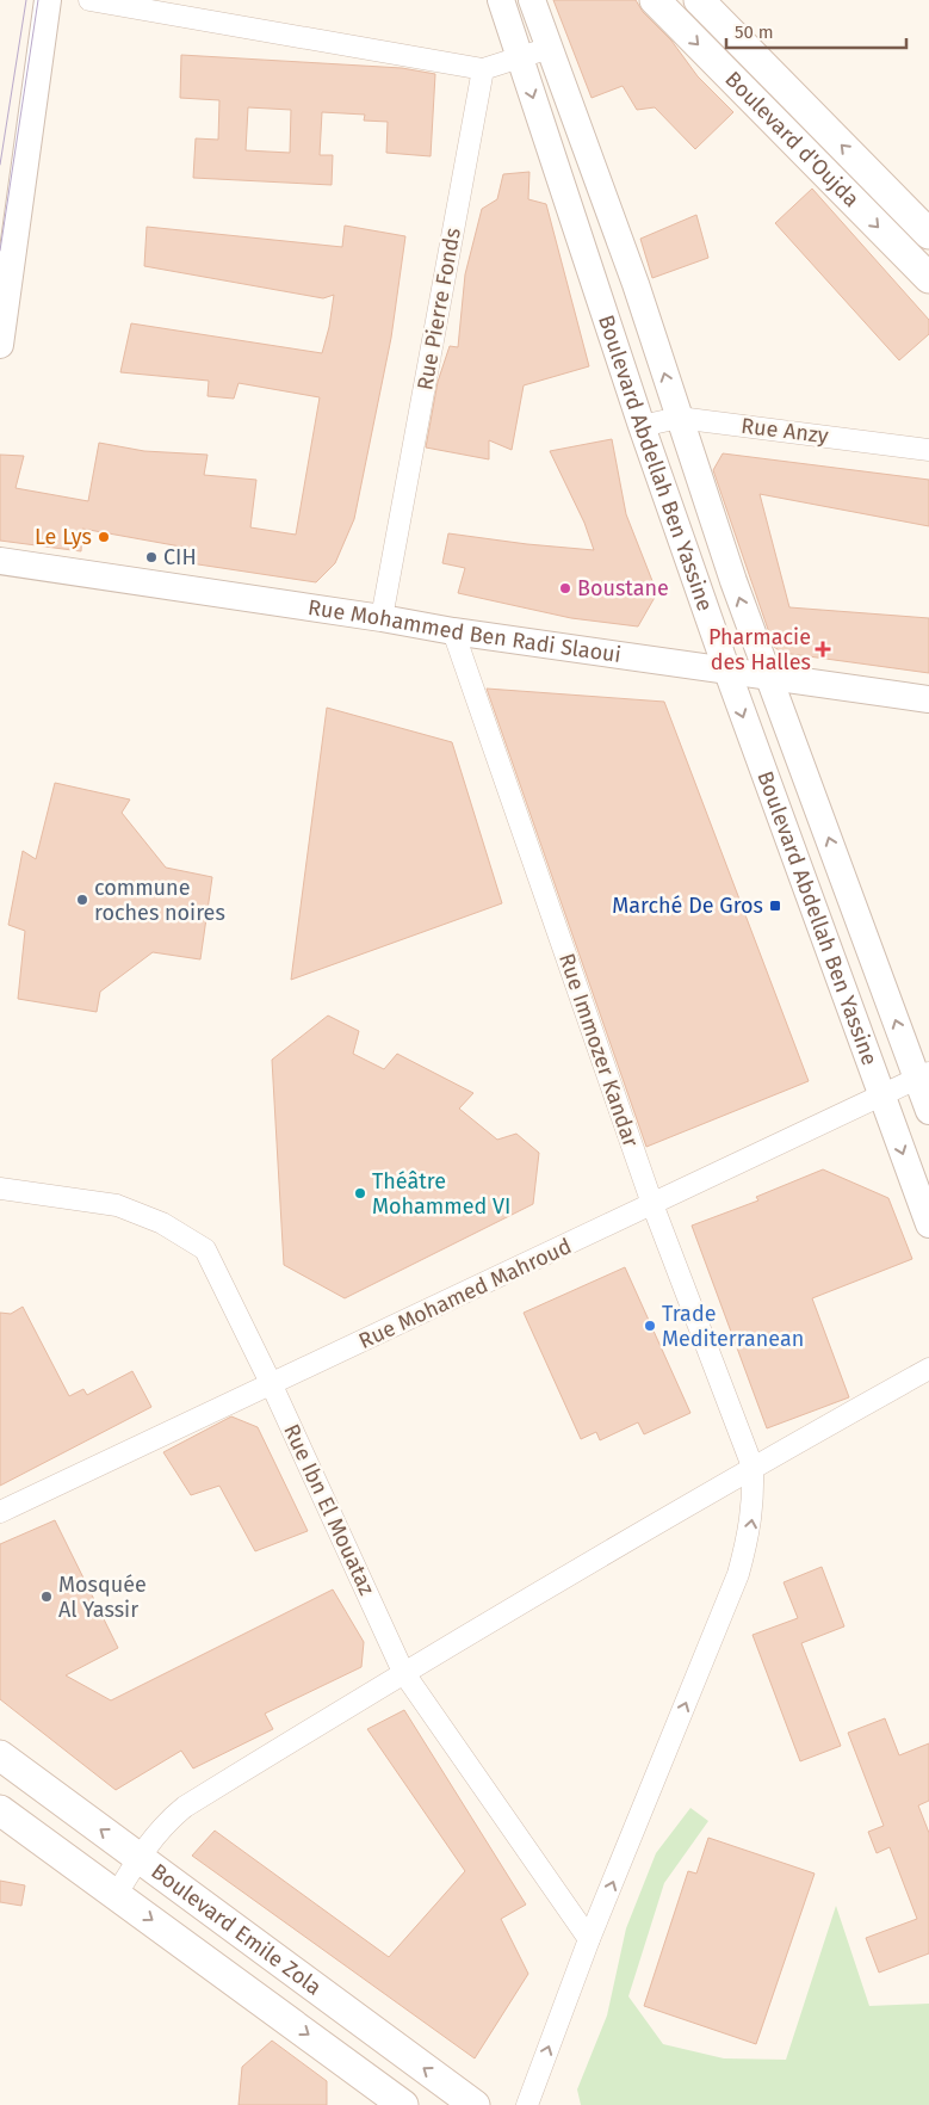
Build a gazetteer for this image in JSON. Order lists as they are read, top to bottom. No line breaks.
{"streets":{"main road":["Boulevard d'Oujda","Boulevard Emile Zola"],"street":["Rue Pierre Fonds","Rue Anzy","Boulevard Abdellah Ben Yassine","Rue Mohammed Ben Radi Slaoui","Rue Immozer Kandar","Rue Mohamed Mahroud","Rue Ibn El Mouataz"]},"crossings":[["Rue Pierre Fonds","Rue Mohammed Ben Radi Slaoui"],["Rue Anzy","Boulevard Abdellah Ben Yassine"],["Boulevard Abdellah Ben Yassine","Rue Mohammed Ben Radi Slaoui"],["Boulevard Abdellah Ben Yassine","Rue Mohamed Mahroud"],["Rue Mohammed Ben Radi Slaoui","Rue Immozer Kandar"],["Rue Immozer Kandar","Rue Mohamed Mahroud"],["Rue Immozer Kandar","Rue Ibn El Mouataz"],["Rue Mohamed Mahroud","Rue Ibn El Mouataz"]],"one_way":["Rue Immozer Kandar"],"places":{"other":["Le Lys","CIH","Boustane","commune roches noires","Théâtre Mohammed VI","Trade Mediterranean","Mosquée Al Yassir"],"health":["Pharmacie des Halles"],"transit":["Marché De Gros"]},"scale_bar":"50 m"}
